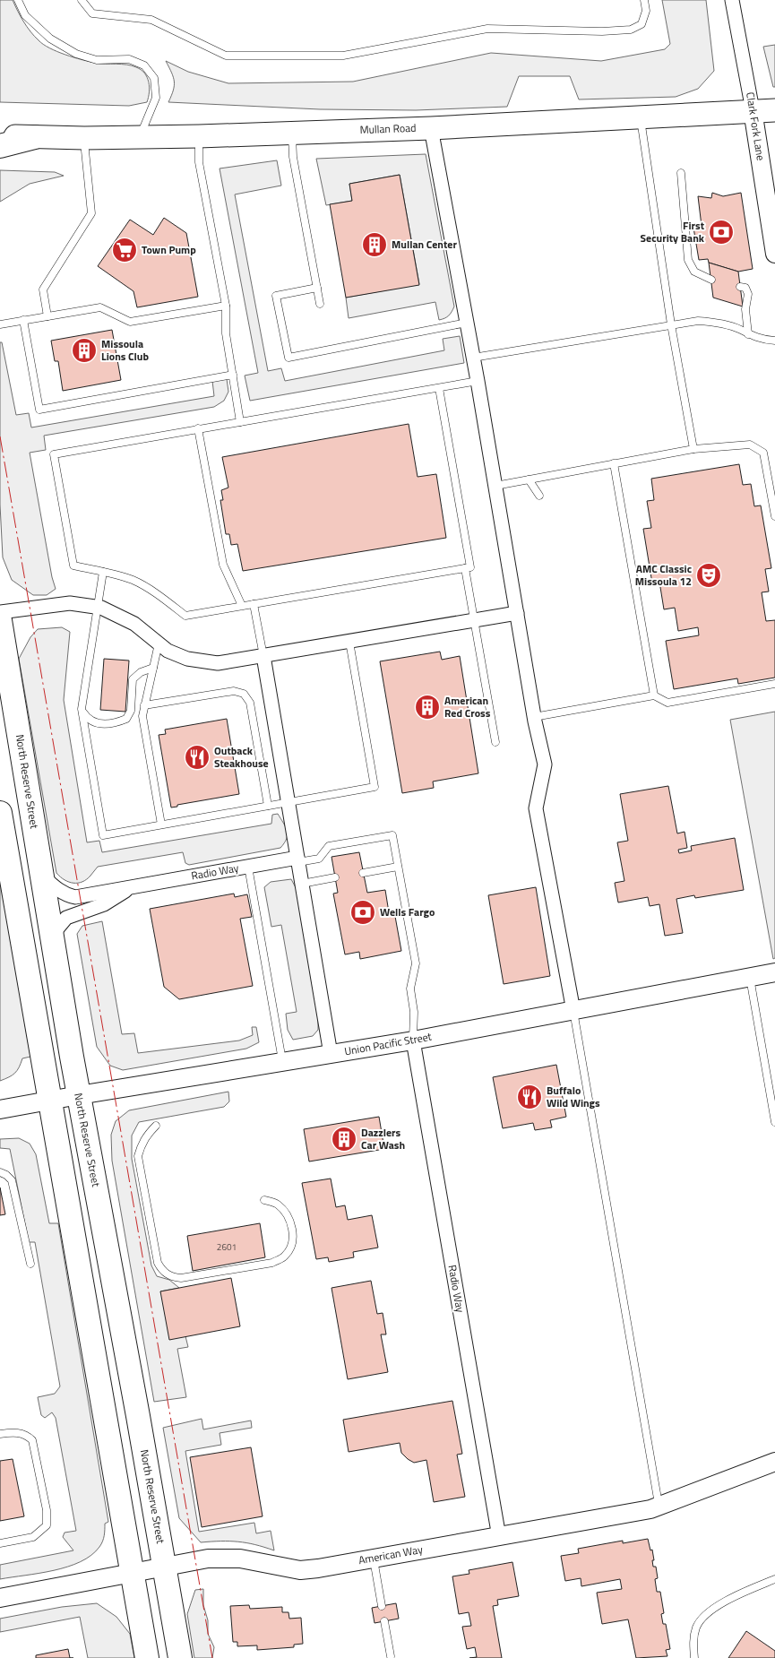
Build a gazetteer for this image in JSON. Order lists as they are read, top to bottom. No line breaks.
{"streets":{"highway":["North Reserve Street"],"main road":["Mullan Road"],"street":["Clark Fork Lane","Radio Way","Union Pacific Street","American Way"]},"crossings":[["Clark Fork Lane","Mullan Road"],["North Reserve Street","Radio Way"],["North Reserve Street","Union Pacific Street"],["North Reserve Street","American Way"],["Radio Way","Union Pacific Street"],["Radio Way","American Way"]],"places":{"bank":["First Security Bank","Wells Fargo"],"building":["Mullan Center","Missoula Lions Club","American Red Cross","Dazzlers Car Wash"],"supermarket":["Town Pump"],"theatre":["AMC Classic Missoula 12"],"restaurant":["Outback Steakhouse","Buffalo Wild Wings"]},"house_numbers":["2601"]}
